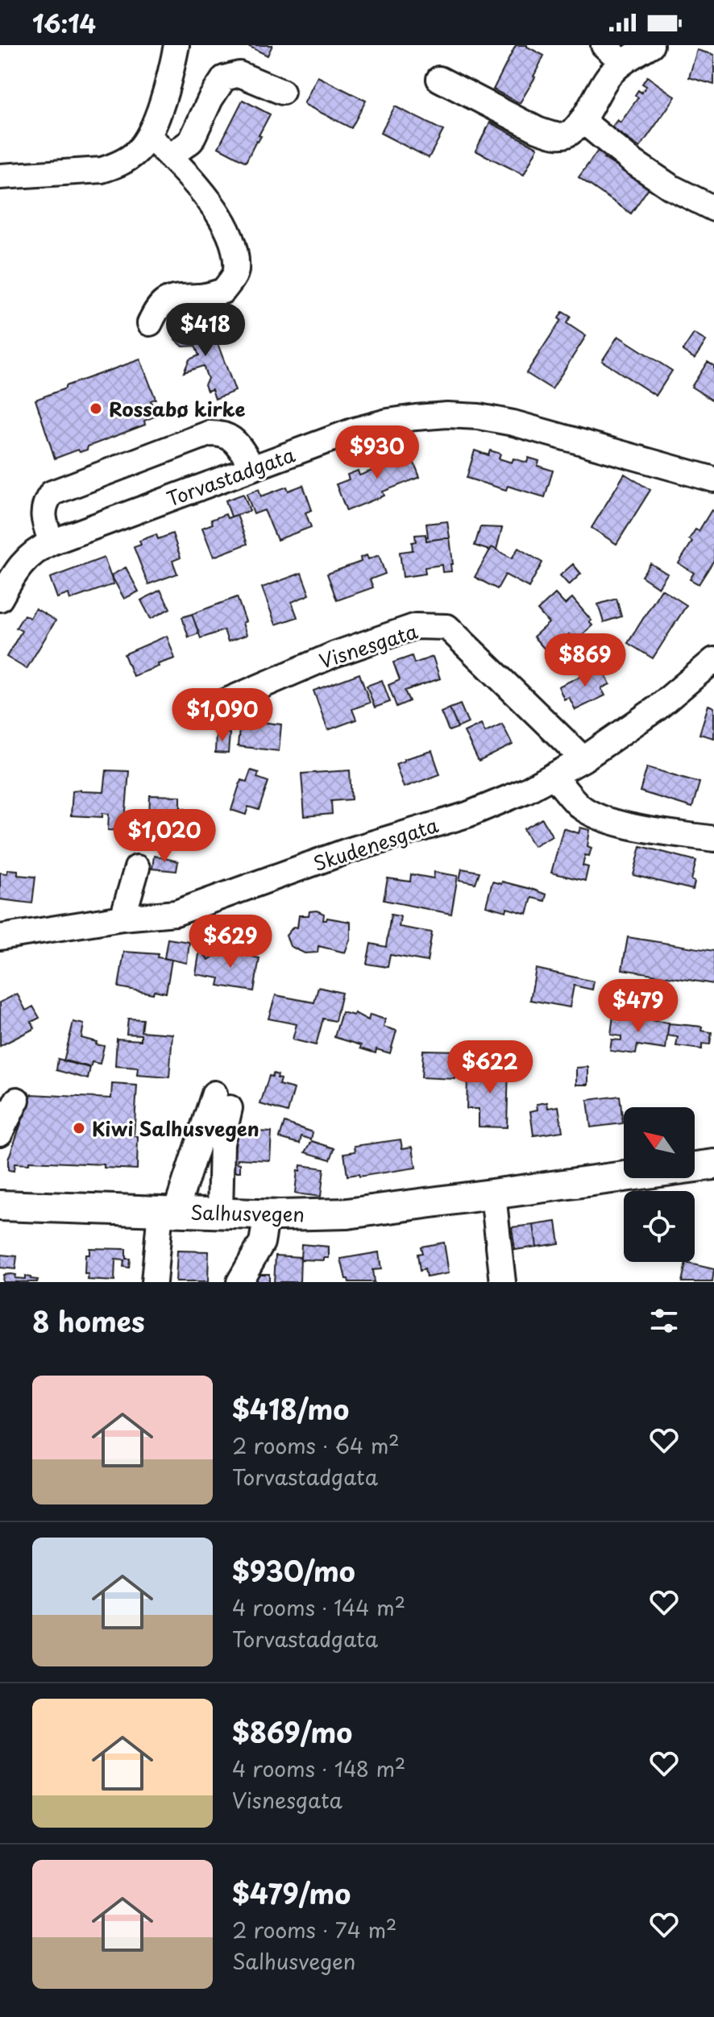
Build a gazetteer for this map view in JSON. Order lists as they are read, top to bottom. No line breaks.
{"streets":{"main road":["Salhusvegen"],"street":["Torvastadgata","Visnesgata","Skudenesgata"]},"crossings":[["Visnesgata","Skudenesgata"]],"places":["Rossabø kirke","Kiwi Salhusvegen"],"north":"top left","page":{"status":"16:14","price":["$418","$930","$869","$1,090","$1,020","$629","$479","$622"],"heading":"8 homes","list":[{"name":"$418/mo","note":"2 rooms · 64 m² · Torvastadgata"},{"name":"$930/mo","note":"4 rooms · 144 m² · Torvastadgata"},{"name":"$869/mo","note":"4 rooms · 148 m² · Visnesgata"},{"name":"$479/mo","note":"2 rooms · 74 m² · Salhusvegen"}]}}
